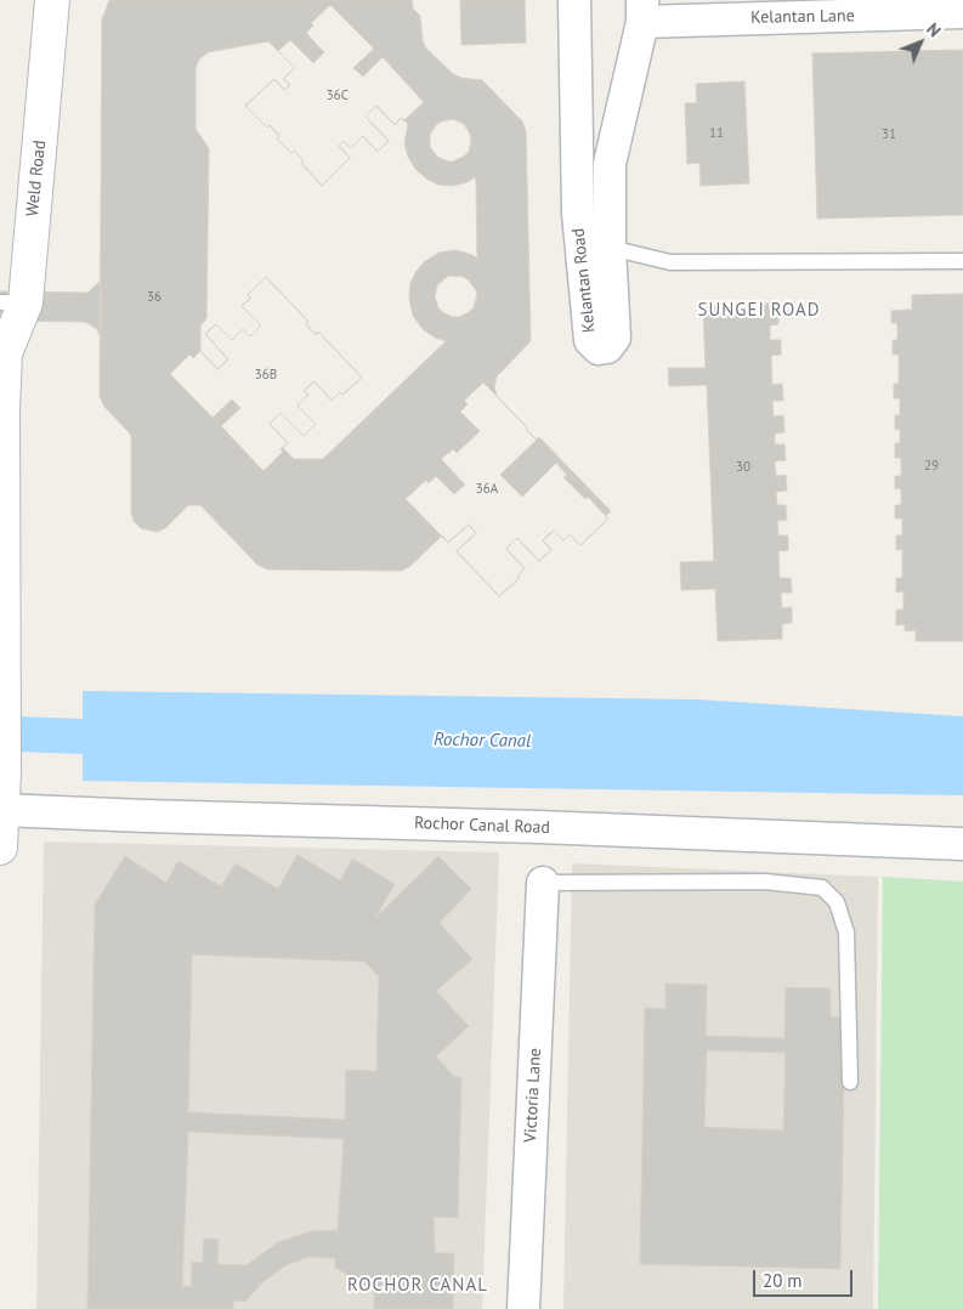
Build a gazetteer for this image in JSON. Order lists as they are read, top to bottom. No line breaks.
{"streets":{"street":["Kelantan Lane","Weld Road","Kelantan Road","Rochor Canal Road","Victoria Lane"]},"crossings":[["Kelantan Lane","Kelantan Road"],["Weld Road","Rochor Canal Road"]],"districts":["SUNGEI ROAD","ROCHOR CANAL"],"water":["Rochor Canal"],"house_numbers":["36C","11","31","36","36B","29","30","36A"],"scale_bar":"20 m","north":"top right"}
